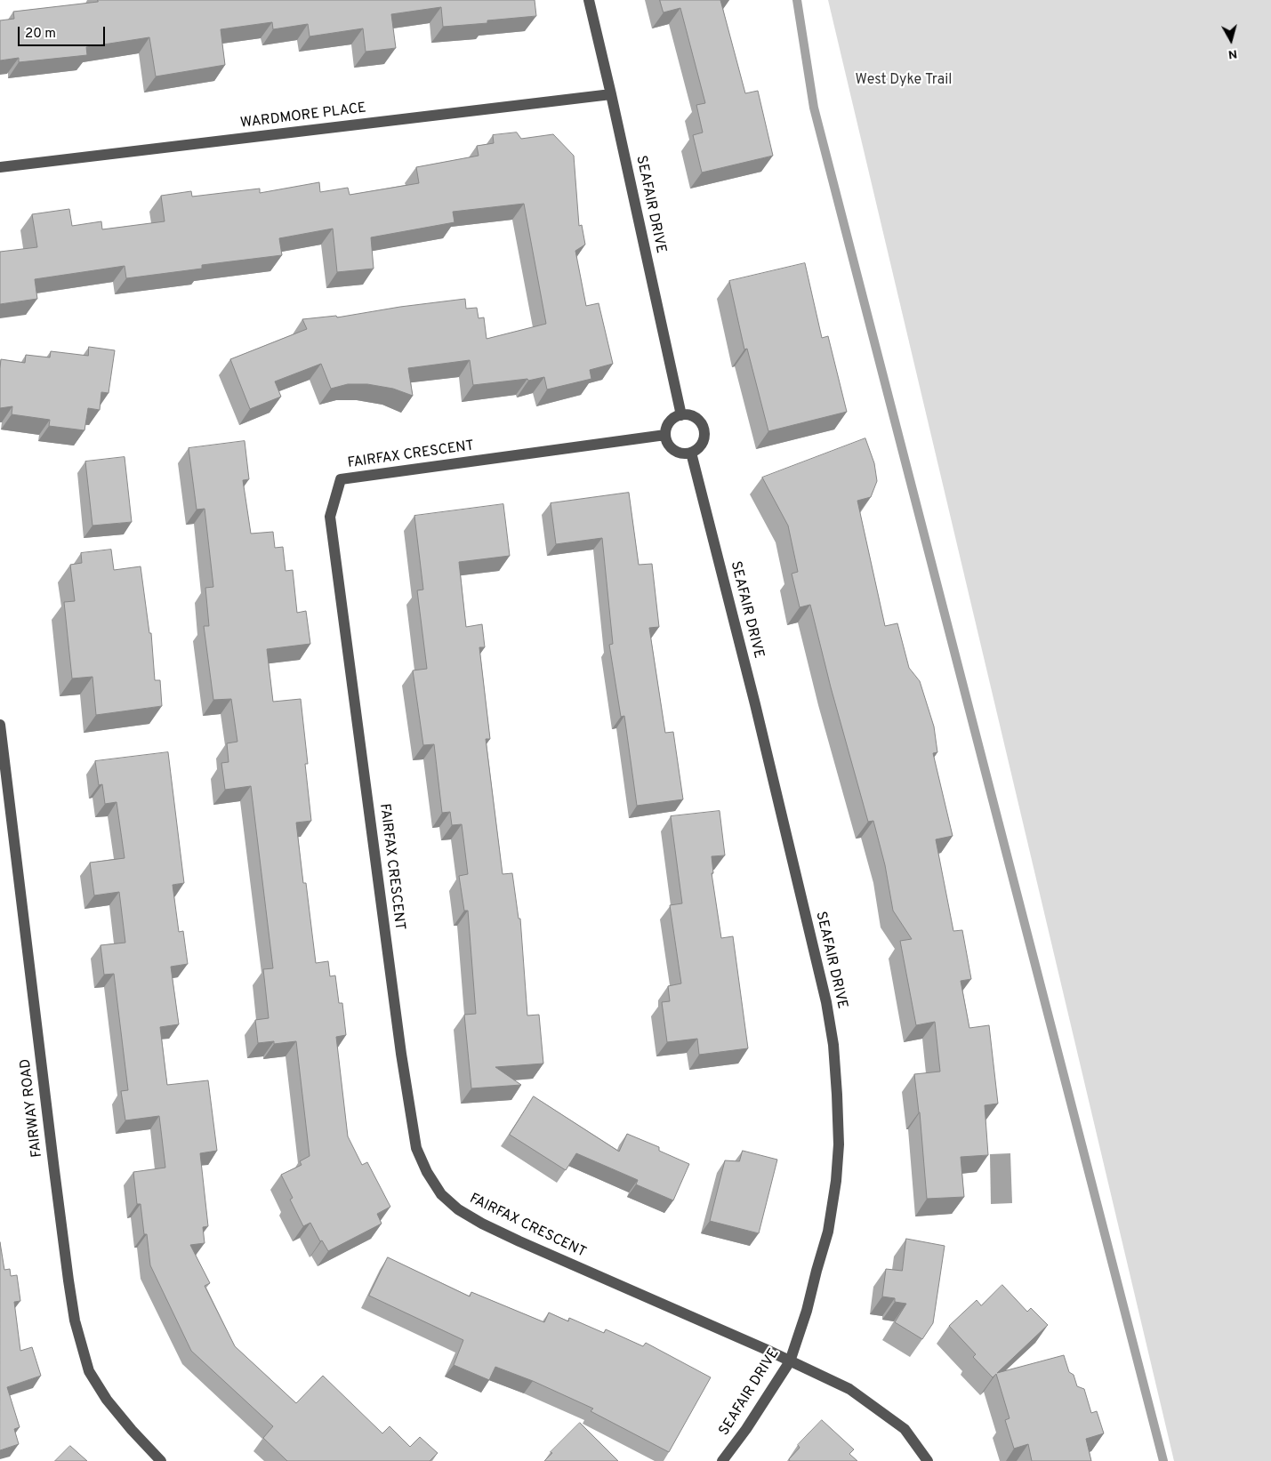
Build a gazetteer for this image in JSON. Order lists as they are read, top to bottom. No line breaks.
{"streets":{"street":["WARDMORE PLACE","SEAFAIR DRIVE","FAIRFAX CRESCENT","FAIRWAY ROAD"]},"crossings":[["WARDMORE PLACE","SEAFAIR DRIVE"],["SEAFAIR DRIVE","FAIRFAX CRESCENT"]],"parks":["West Dyke Trail"],"scale_bar":"20 m","north":"bottom"}
